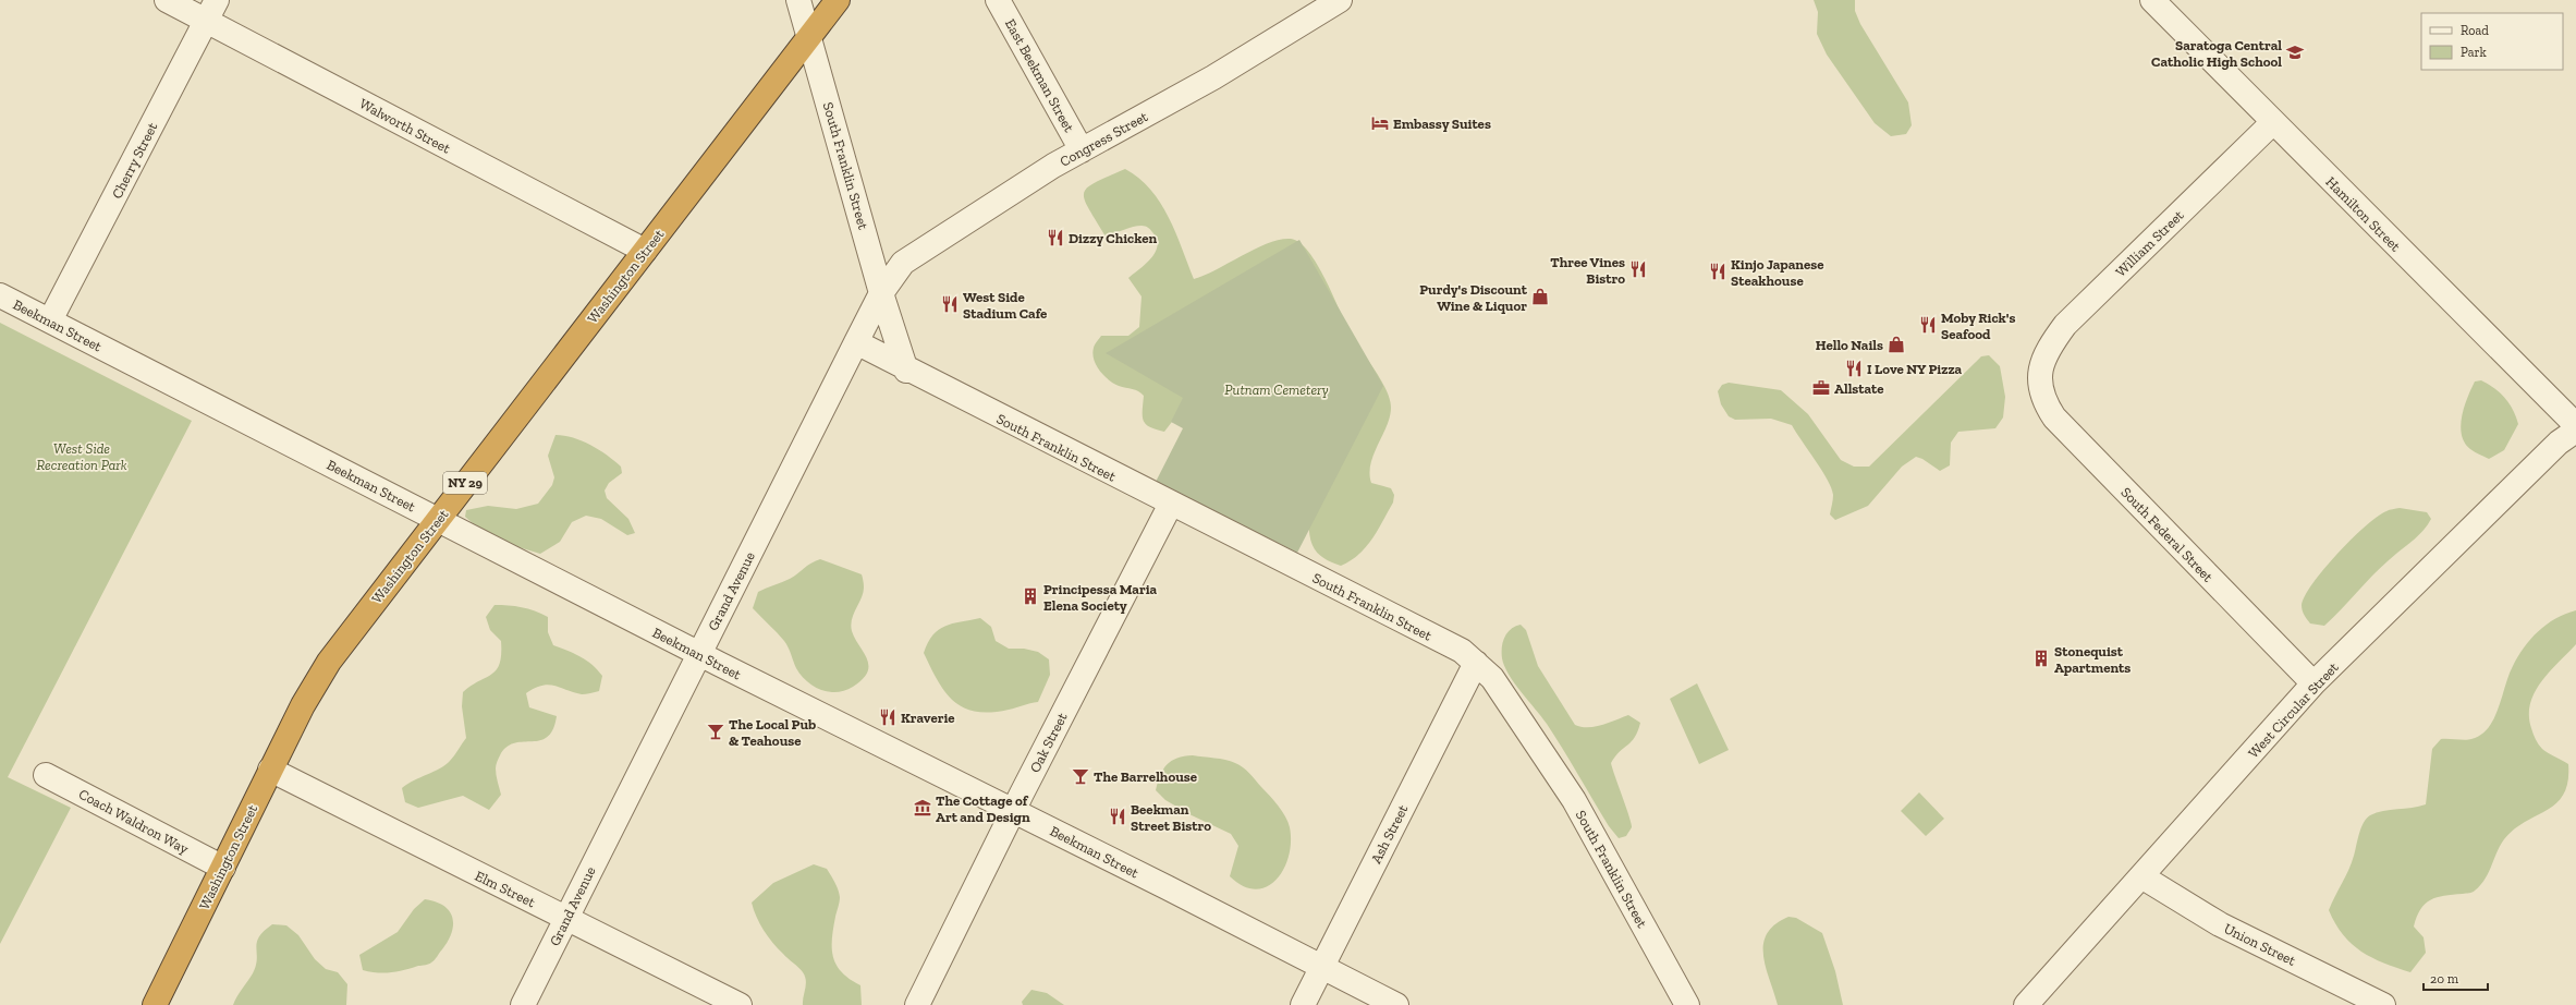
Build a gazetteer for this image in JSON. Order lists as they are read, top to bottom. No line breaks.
{"streets":{"highway":["Washington Street","NY 29"],"street":["East Beekman Street","Walworth Street","Congress Street","Cherry Street","South Franklin Street","Hamilton Street","William Street","Beekman Street","South Federal Street","Grand Avenue","West Circular Street","Oak Street","Coach Waldron Way","Ash Street","Elm Street","Union Street"]},"crossings":[["East Beekman Street","Congress Street"],["Walworth Street","Cherry Street"],["Walworth Street","Washington Street"],["Congress Street","South Franklin Street"],["Congress Street","Grand Avenue"],["Cherry Street","Beekman Street"],["South Franklin Street","Washington Street"],["South Franklin Street","Grand Avenue"],["South Franklin Street","Oak Street"],["South Franklin Street","Ash Street"],["Hamilton Street","William Street"],["William Street","South Federal Street"],["Washington Street","Beekman Street"],["Washington Street","Coach Waldron Way"],["Washington Street","Elm Street"],["Beekman Street","Grand Avenue"],["Beekman Street","Oak Street"],["Beekman Street","Ash Street"],["South Federal Street","West Circular Street"],["Grand Avenue","Elm Street"],["West Circular Street","Union Street"]],"parks":["Putnam Cemetery","West Side Recreation Park"],"places":{"school or university":["Saratoga Central Catholic High School"],"hotel":["Embassy Suites"],"restaurant":["Dizzy Chicken","Three Vines Bistro","Kinjo Japanese Steakhouse","West Side Stadium Cafe","Moby Rick's Seafood","I Love NY Pizza","Kraverie","Beekman Street Bistro"],"shop":["Purdy's Discount Wine & Liquor","Hello Nails"],"office":["Allstate"],"building":["Principessa Maria Elena Society","Stonequist Apartments"],"bar":["The Local Pub & Teahouse","The Barrelhouse"],"museum":["The Cottage of Art and Design"]},"legend":["Road","Park"],"scale_bar":"20 m"}
